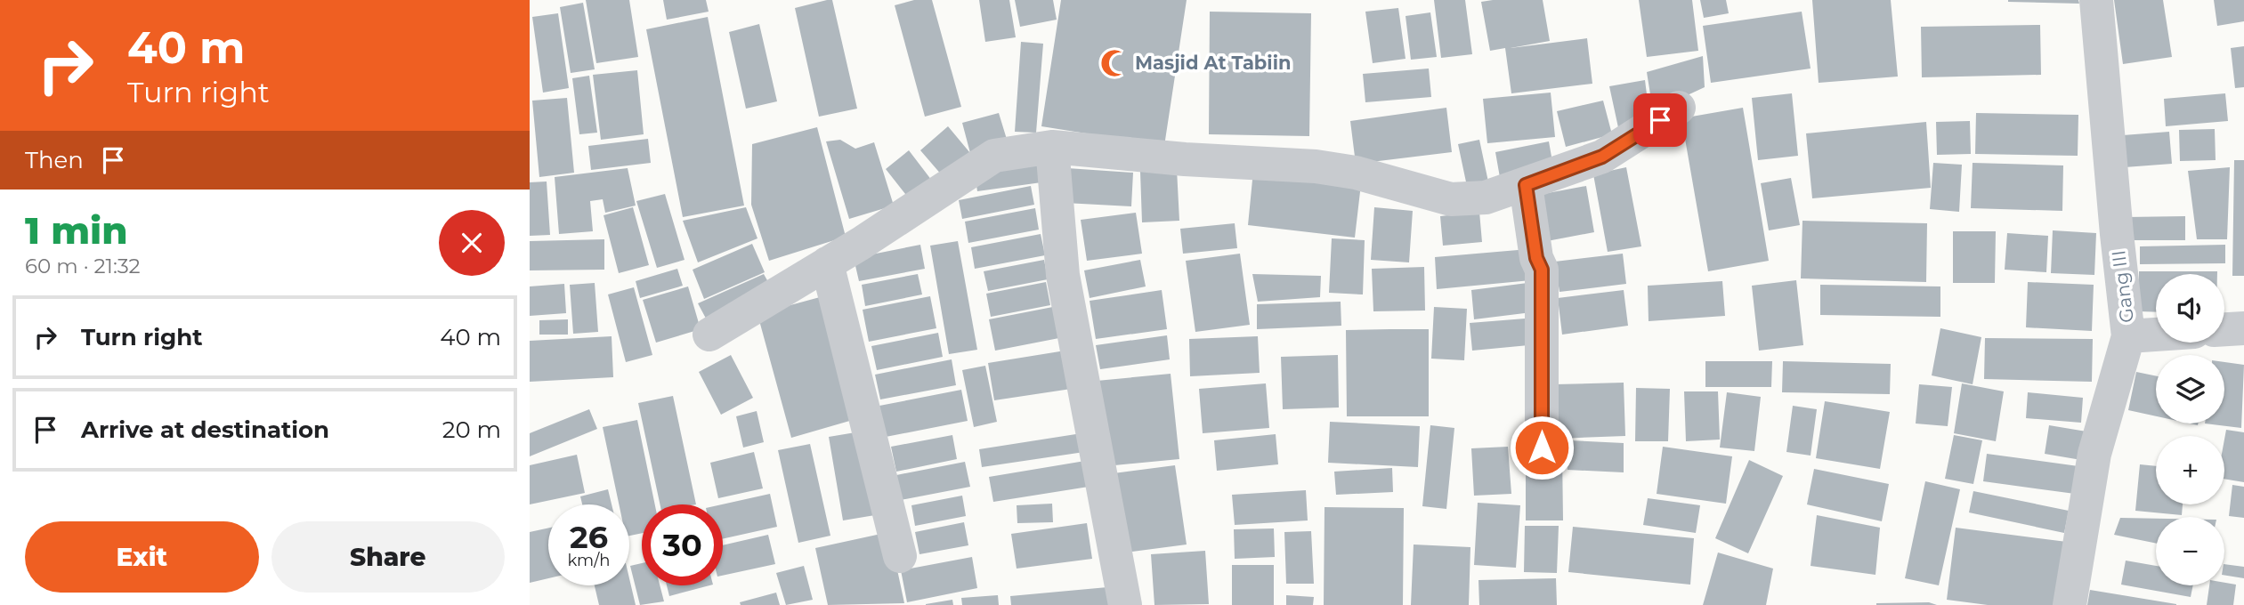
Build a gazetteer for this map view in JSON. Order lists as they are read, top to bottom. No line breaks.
{"streets":{"street":["Gang III"]},"places":{"mosque":["Masjid At Tabiin"]},"page":{"turn":["40 m","Turn right"],"then":"Then","heading":["1 min","60 m · 21:32"],"map_buttons":["+","−"],"list":[{"name":"Turn right","value":"40 m"},{"name":"Arrive at destination","value":"20 m"}],"speed":"26 km/h","limit":"30","buttons":["Exit","Share"]}}
